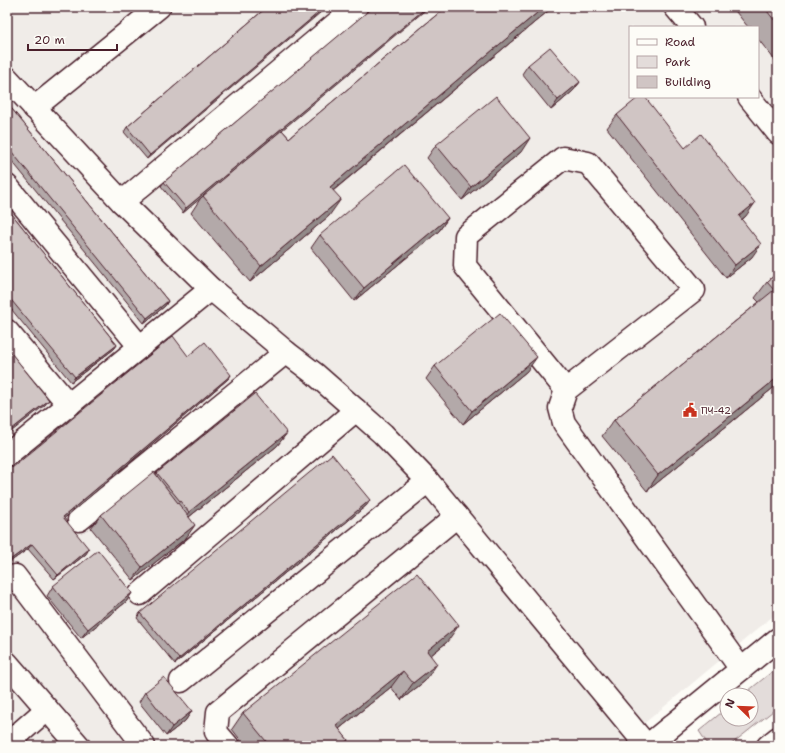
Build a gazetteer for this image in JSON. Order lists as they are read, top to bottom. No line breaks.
{"places":{"public building":["ПЧ-42"]},"legend":["Road","Park","Building"],"scale_bar":"20 m","north":"top left"}
